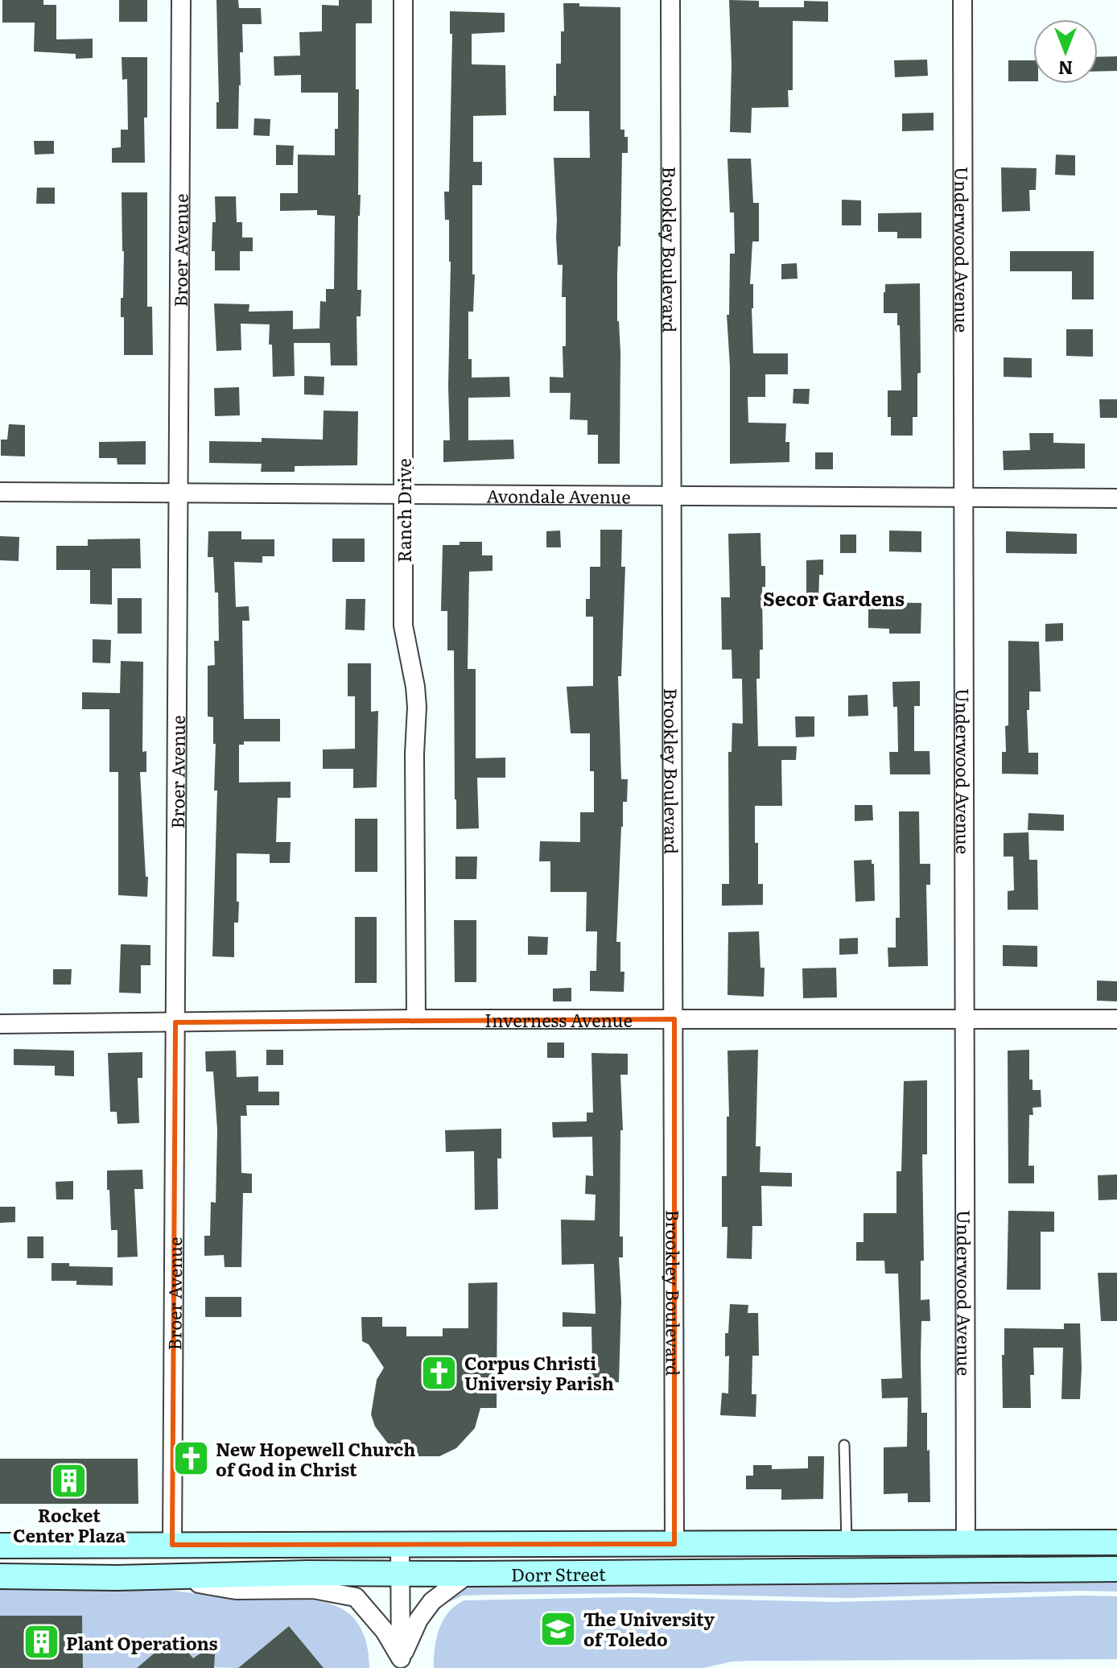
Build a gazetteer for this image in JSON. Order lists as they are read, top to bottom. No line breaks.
{"streets":{"main road":["Dorr Street"],"street":["Underwood Avenue","Brookley Boulevard","Broer Avenue","Avondale Avenue","Ranch Drive","Inverness Avenue"]},"crossings":[["Underwood Avenue","Avondale Avenue"],["Underwood Avenue","Inverness Avenue"],["Underwood Avenue","Dorr Street"],["Brookley Boulevard","Avondale Avenue"],["Brookley Boulevard","Inverness Avenue"],["Brookley Boulevard","Dorr Street"],["Broer Avenue","Avondale Avenue"],["Broer Avenue","Inverness Avenue"],["Broer Avenue","Dorr Street"],["Avondale Avenue","Ranch Drive"],["Ranch Drive","Inverness Avenue"]],"districts":["Secor Gardens"],"places":{"church":["Corpus Christi Universiy Parish","New Hopewell Church of God in Christ"],"building":["Rocket Center Plaza","Plant Operations"],"school or university":["The University of Toledo"]},"north":"bottom"}
